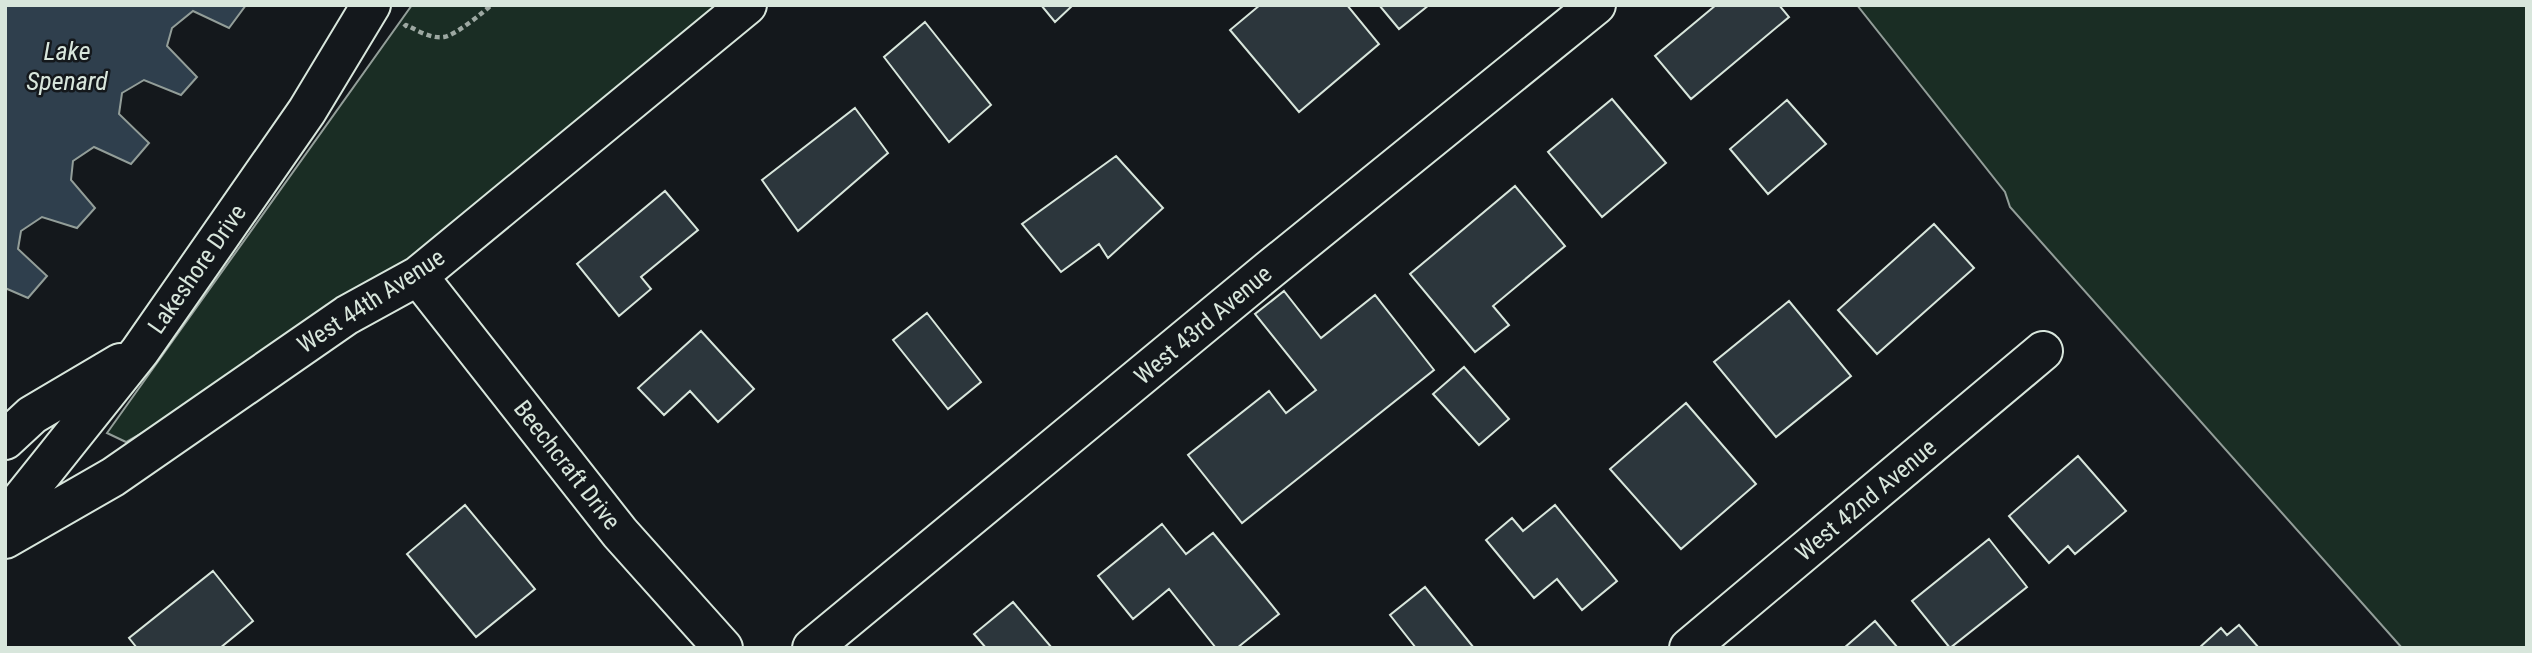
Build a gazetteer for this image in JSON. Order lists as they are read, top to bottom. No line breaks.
{"streets":{"street":["Lakeshore Drive","West 44th Avenue","West 43rd Avenue","Beechcraft Drive","West 42nd Avenue"]},"crossings":[["West 44th Avenue","Beechcraft Drive"]],"water":["Lake Spenard"]}
